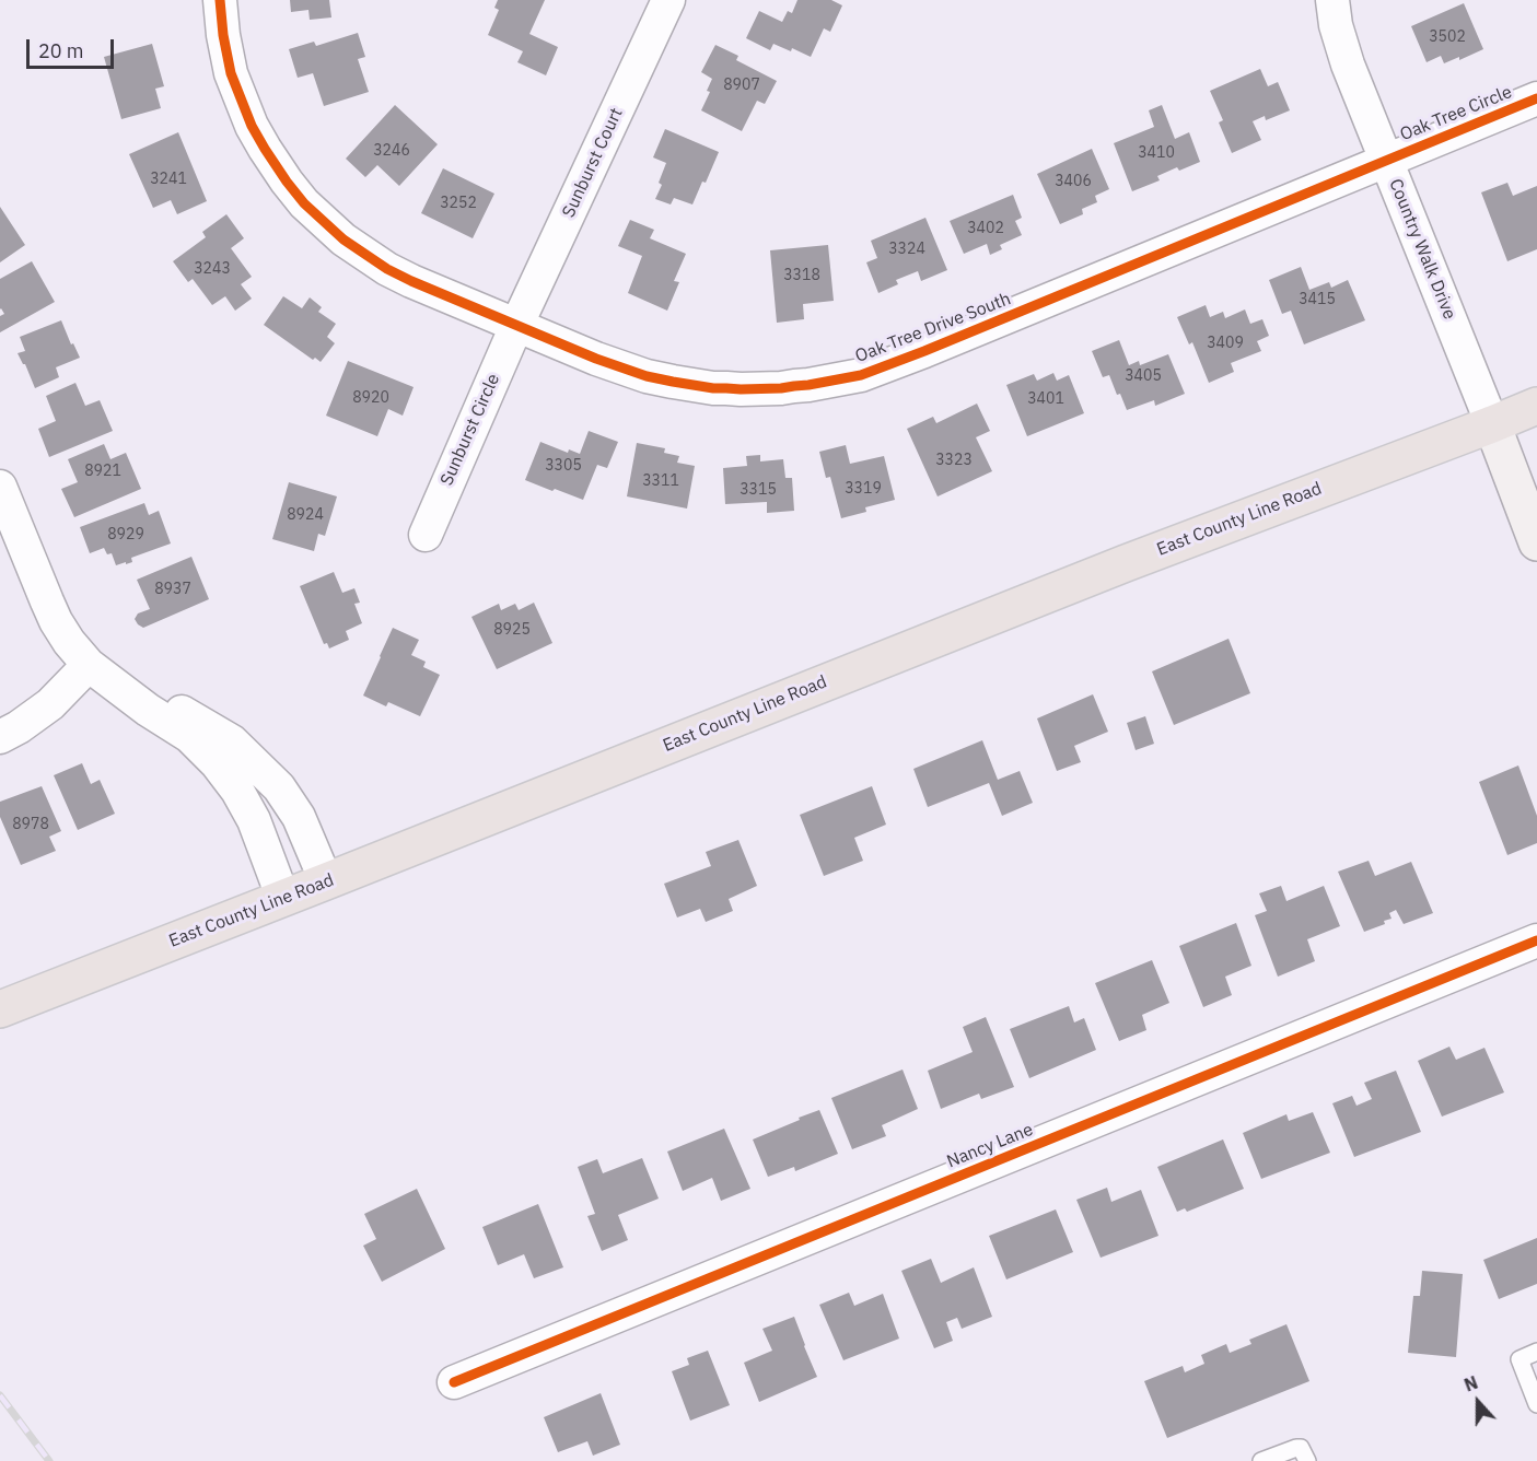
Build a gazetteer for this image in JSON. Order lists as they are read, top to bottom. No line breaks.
{"streets":{"main road":["East County Line Road"],"street":["Oak Tree Circle","Sunburst Court","Country Walk Drive","Oak Tree Drive South","Sunburst Circle","Nancy Lane"]},"crossings":[["Oak Tree Circle","Country Walk Drive"],["Oak Tree Circle","Oak Tree Drive South"],["Sunburst Court","Oak Tree Drive South"],["Sunburst Court","Sunburst Circle"],["Country Walk Drive","Oak Tree Drive South"],["Country Walk Drive","East County Line Road"],["Oak Tree Drive South","Sunburst Circle"]],"house_numbers":["3502","8907","3246","3410","3241","3406","3252","3402","3324","3243","3318","3415","3409","3405","8920","3401","3323","3305","8921","3311","3319","3315","8924","8929","8937","8925","8978"],"scale_bar":"20 m","north":"top"}
